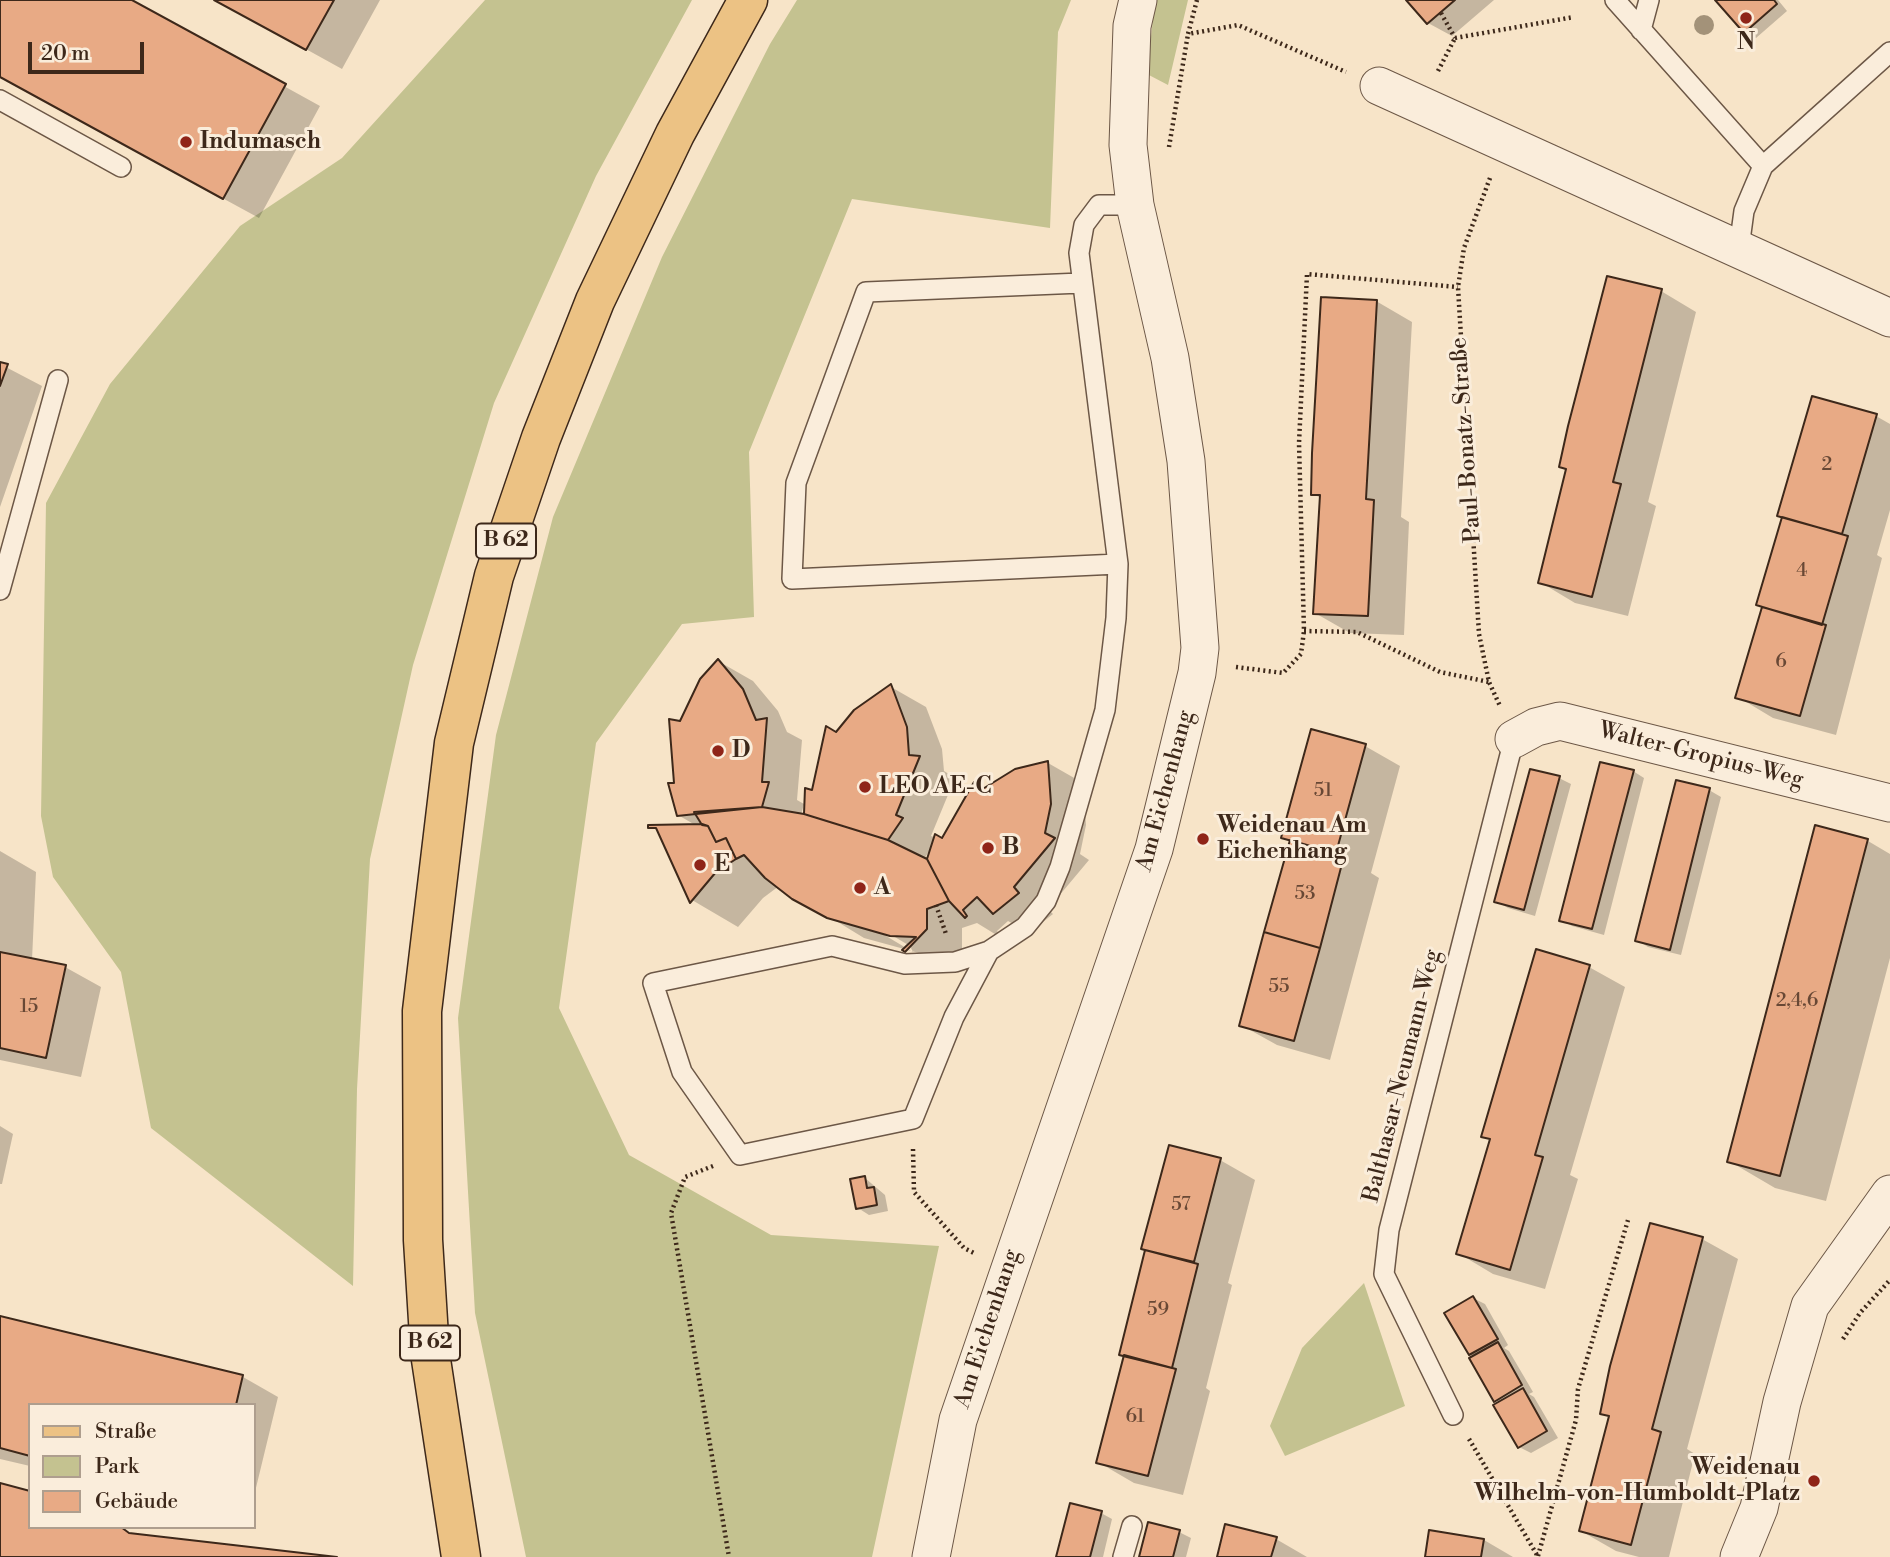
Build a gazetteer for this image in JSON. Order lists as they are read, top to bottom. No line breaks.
{"streets":{"main road":["B 62"],"street":["Walter-Gropius-Weg","Am Eichenhang"],"lane":["Balthasar-Neumann-Weg"],"path":["Paul-Bonatz-Straße"]},"crossings":[["Paul-Bonatz-Straße","Walter-Gropius-Weg"],["Paul-Bonatz-Straße","Balthasar-Neumann-Weg"],["Walter-Gropius-Weg","Balthasar-Neumann-Weg"]],"places":["N","Indumasch","D","LEO AE-C","Weidenau Am Eichenhang","B","E","A","Weidenau Wilhelm-von-Humboldt-Platz"],"house_numbers":["2","4","6","51","53","55","2,4,6","15","57","59","61"],"legend":["Straße","Park","Gebäude"],"scale_bar":"20 m"}
